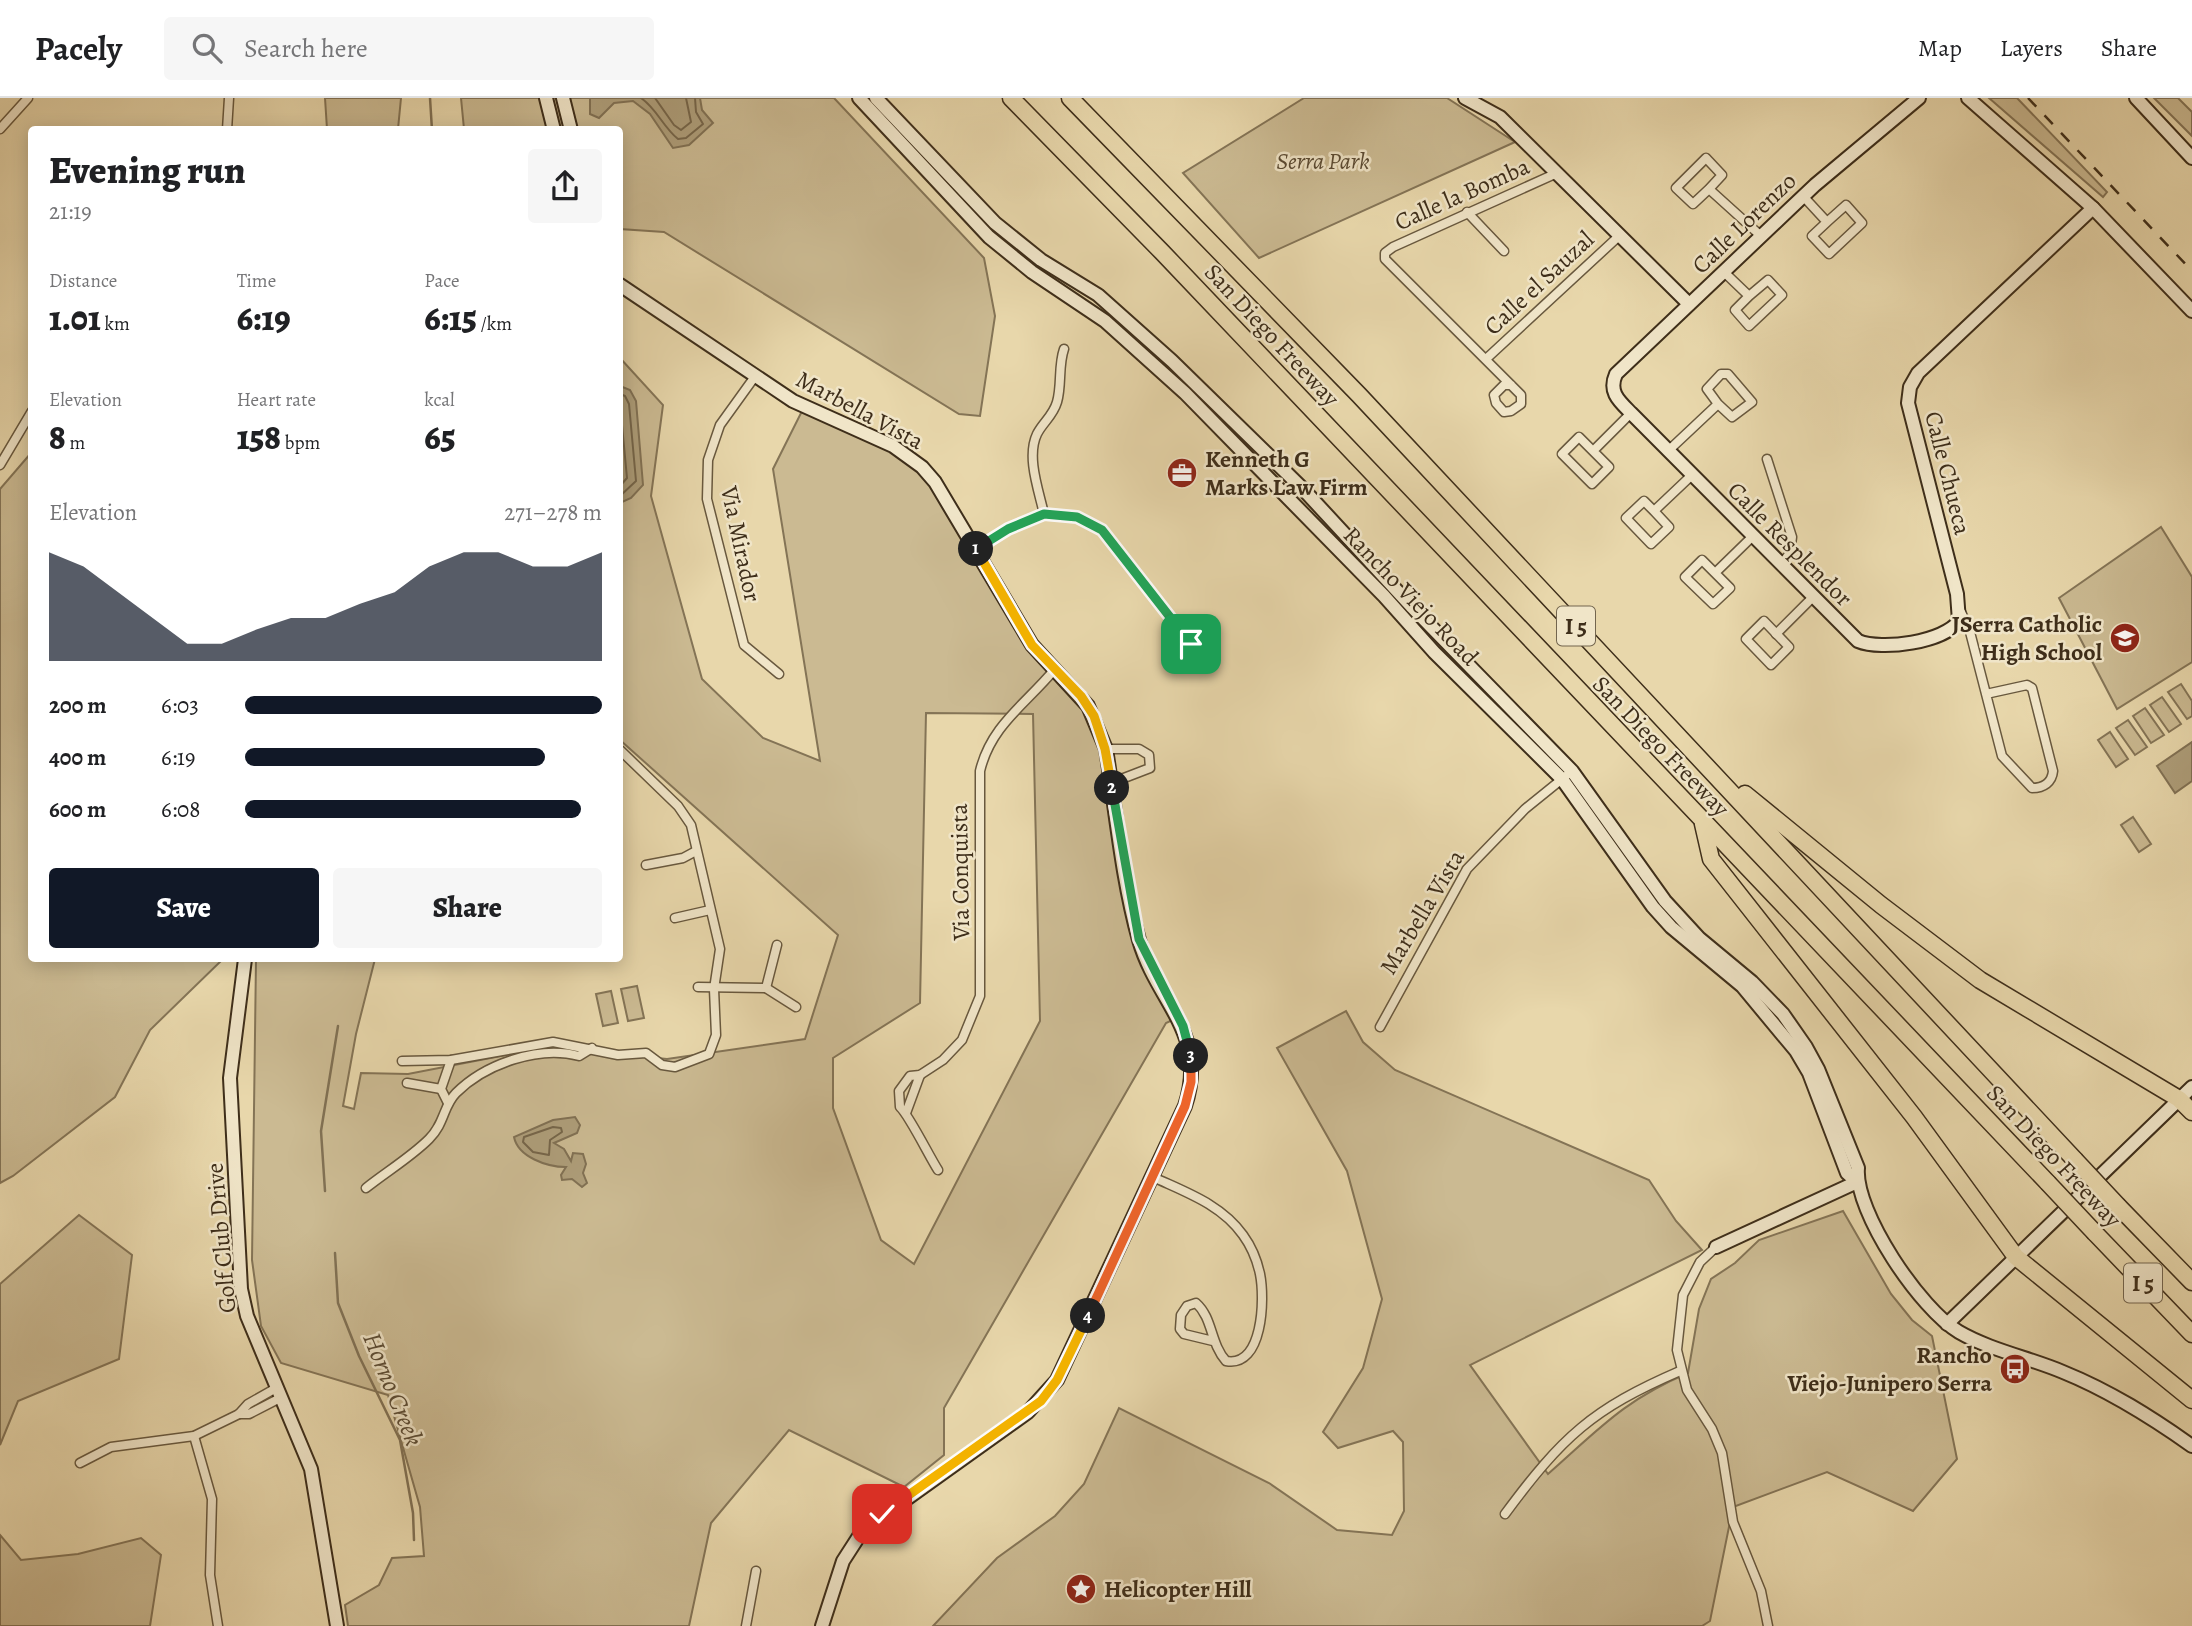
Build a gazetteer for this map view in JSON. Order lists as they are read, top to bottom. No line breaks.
{"streets":{"highway":["San Diego Freeway","I 5"],"street":["Calle la Bomba","Calle Lorenzo","Calle el Sauzal","Marbella Vista","Calle Chueca","Via Mirador","Calle Resplendor","Rancho Viejo Road","Via Conquista","Golf Club Drive"]},"crossings":[["Calle la Bomba","Calle el Sauzal"],["Calle Lorenzo","Calle Resplendor"],["Marbella Vista","Via Mirador"],["Marbella Vista","Rancho Viejo Road"],["Marbella Vista","Via Conquista"],["Calle Chueca","Calle Resplendor"]],"water":["Horno Creek"],"parks":["Serra Park"],"places":{"office":["Kenneth G Marks Law Firm"],"school or university":["JSerra Catholic High School"],"bus stop":["Rancho Viejo-Junipero Serra"],"place":["Helicopter Hill"]},"page":{"header":"Pacely","search":"Search here","nav":["Map","Layers","Share"],"heading":["Evening run","21:19"],"stats":[["Distance","1.01 km"],["Time","6:19"],["Pace","6:15 /km"],["Elevation","8 m"],["Heart rate","158 bpm"],["kcal","65"]],"chart":["Elevation","271–278 m"],"pins":["1","2","3","4"],"list":[{"name":"200 m","note":"6:03"},{"name":"400 m","note":"6:19"},{"name":"600 m","note":"6:08"}],"buttons":["Save","Share"]}}
